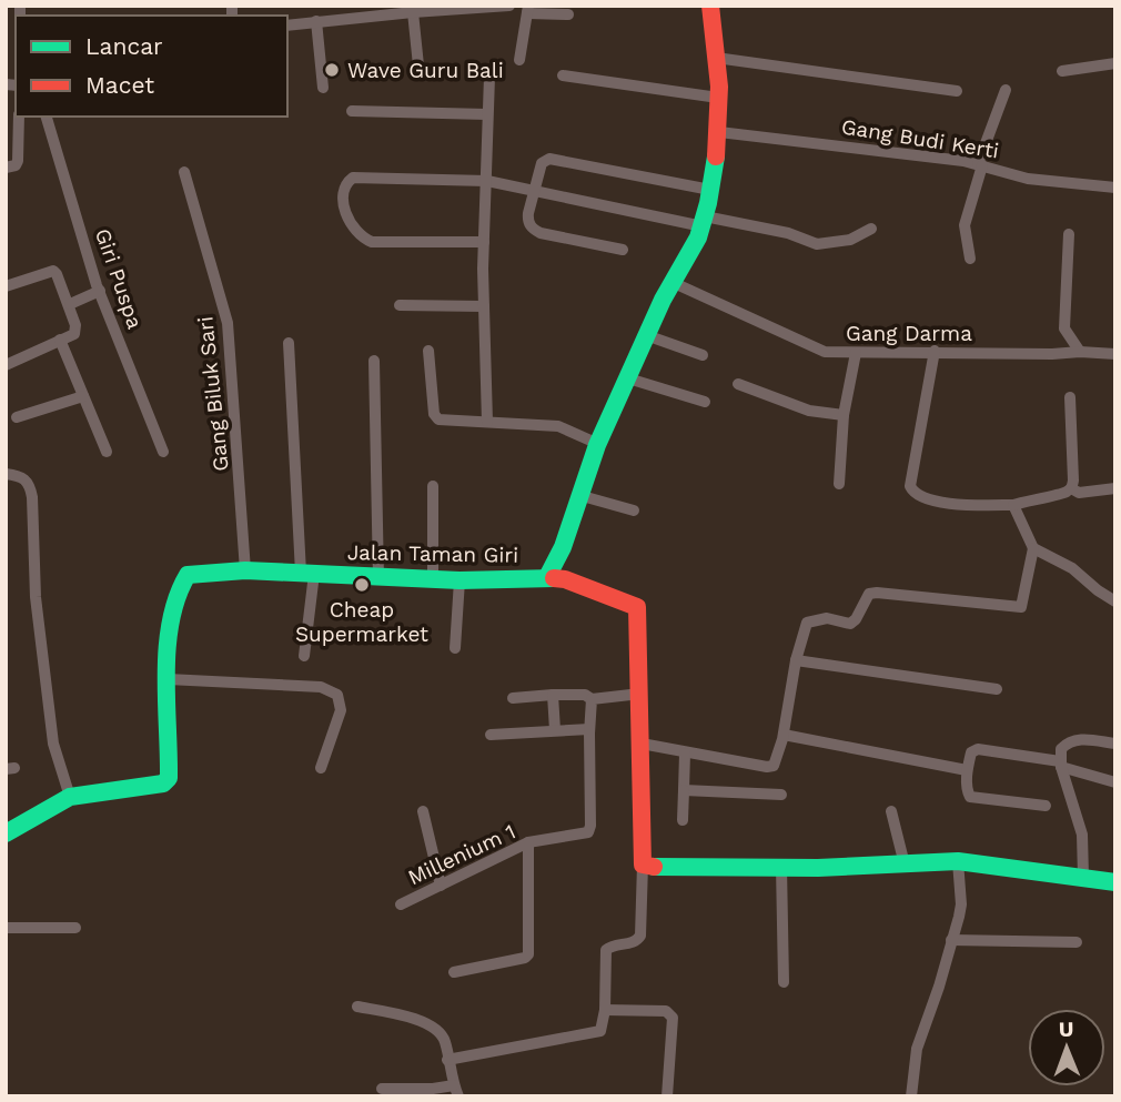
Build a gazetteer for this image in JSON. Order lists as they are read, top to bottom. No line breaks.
{"streets":{"street":["Gang Budi Kerti","Giri Puspa","Gang Darma","Gang Biluk Sari","Jalan Taman Giri","Millenium 1"]},"crossings":[["Gang Budi Kerti","Jalan Taman Giri"],["Gang Darma","Jalan Taman Giri"],["Gang Biluk Sari","Jalan Taman Giri"]],"places":["Wave Guru Bali","Cheap Supermarket"],"legend":["Lancar","Macet"],"north":"top"}
